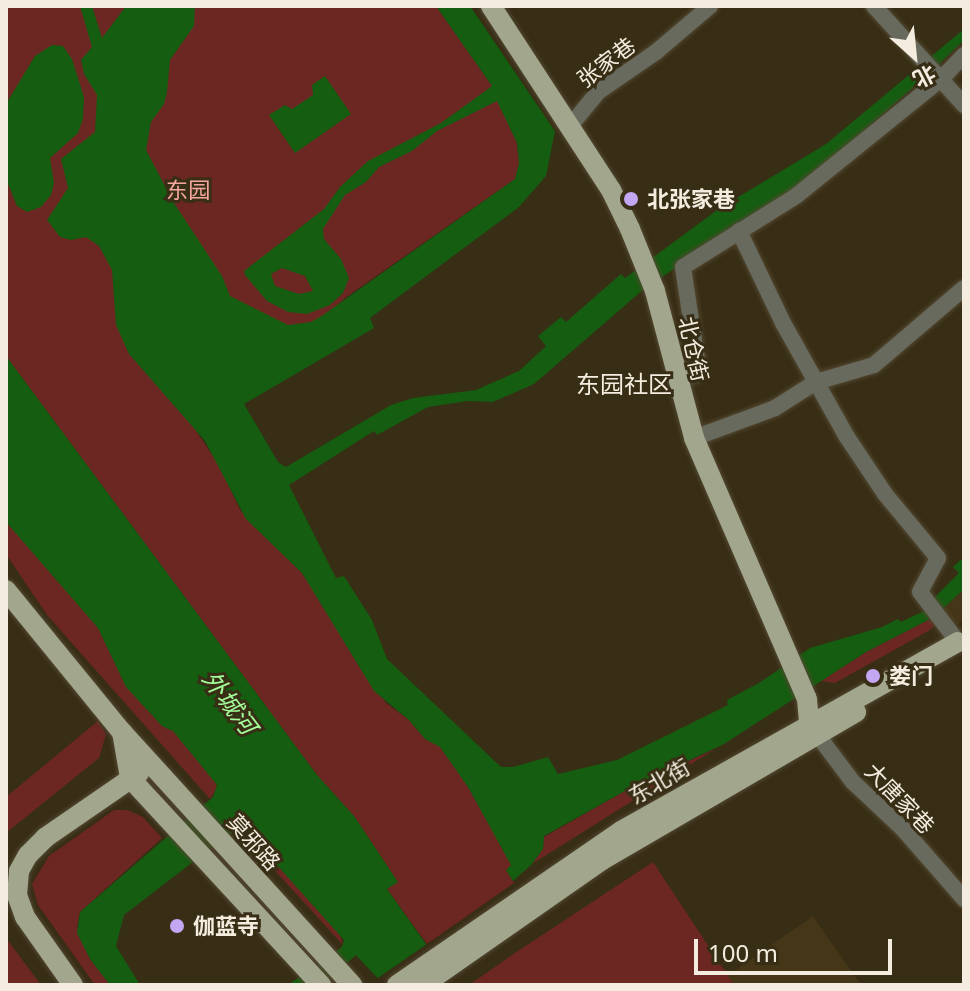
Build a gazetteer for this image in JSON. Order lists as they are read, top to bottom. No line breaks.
{"streets":{"main road":["北仓街","东北街","莫邪路"],"street":["张家巷","大唐家巷"]},"crossings":[["张家巷","北仓街"],["北仓街","东北街"],["北仓街","大唐家巷"],["东北街","大唐家巷"]],"districts":["东园社区"],"water":["外城河"],"parks":["东园"],"places":["北张家巷","娄门","伽蓝寺"],"scale_bar":"100 m","north":"bottom right"}
